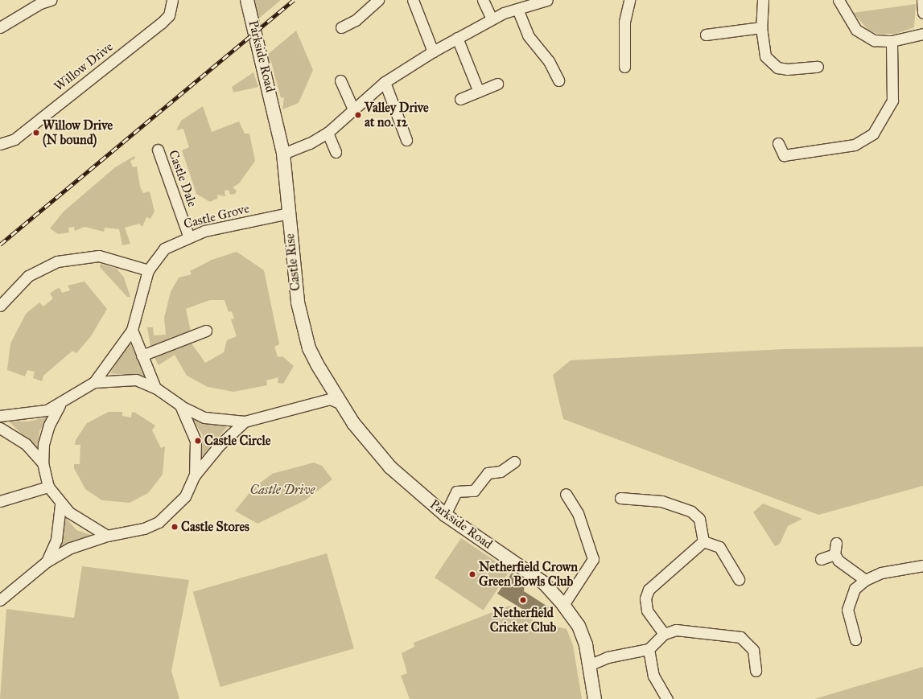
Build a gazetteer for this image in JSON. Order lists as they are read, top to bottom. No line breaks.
{"streets":{"street":["Parkside Road","Willow Drive","Castle Dale","Castle Grove","Castle Rise"]},"crossings":[["Parkside Road","Castle Rise"],["Castle Dale","Castle Grove"],["Castle Grove","Castle Rise"]],"parks":["Castle Drive"],"places":["Valley Drive at no. 12","Willow Drive (N bound)","Castle Circle","Castle Stores","Netherfield Crown Green Bowls Club","Netherfield Cricket Club"]}
